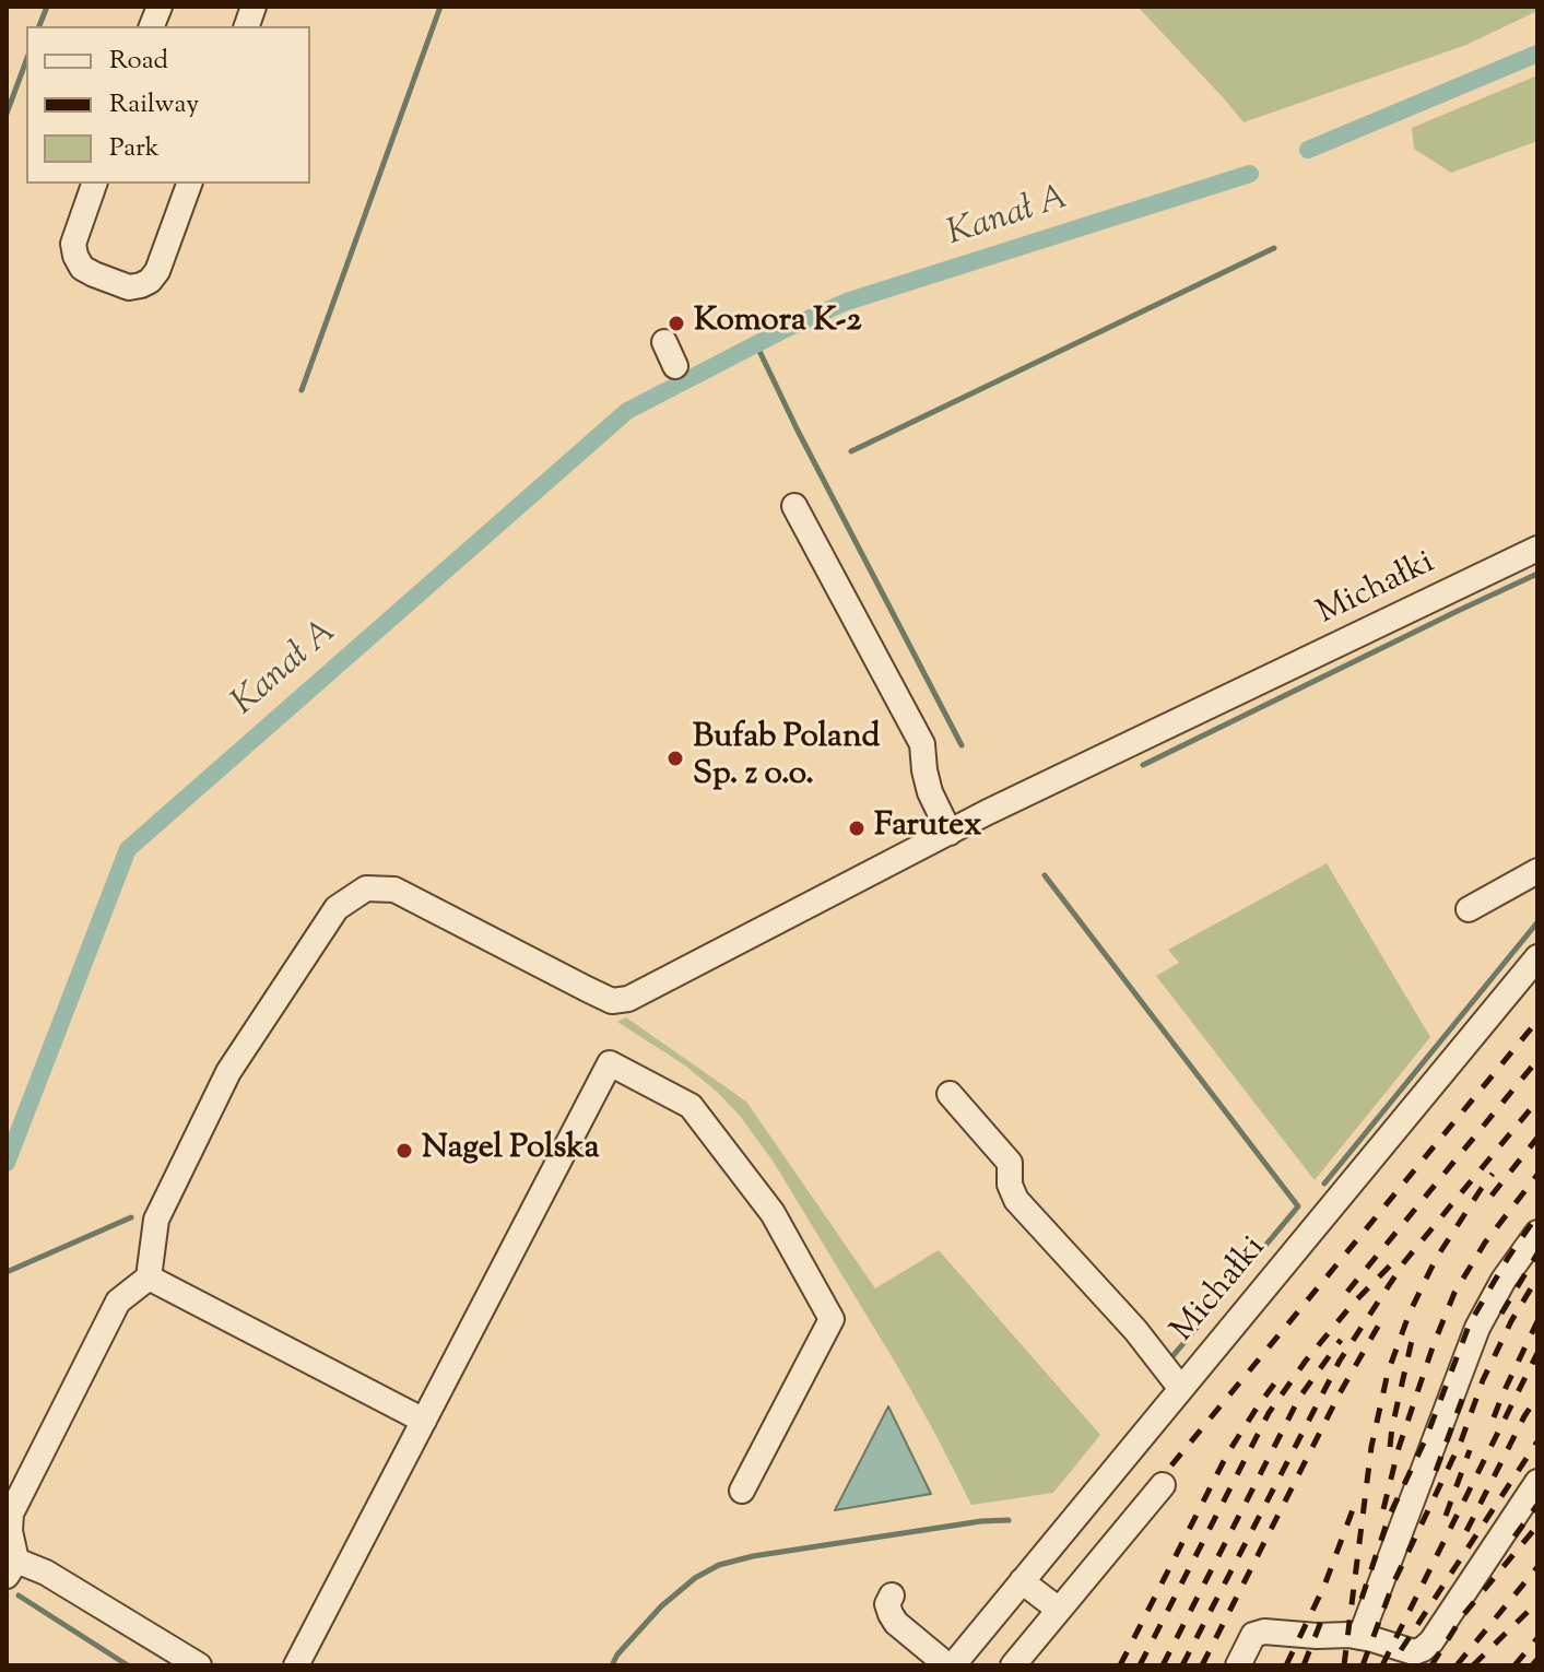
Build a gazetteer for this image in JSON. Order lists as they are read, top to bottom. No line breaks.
{"streets":{"street":["Michałki"]},"water":["Kanał A"],"places":["Komora K-2","Bufab Poland Sp. z o.o.","Farutex","Nagel Polska"],"legend":["Road","Railway","Park"]}
